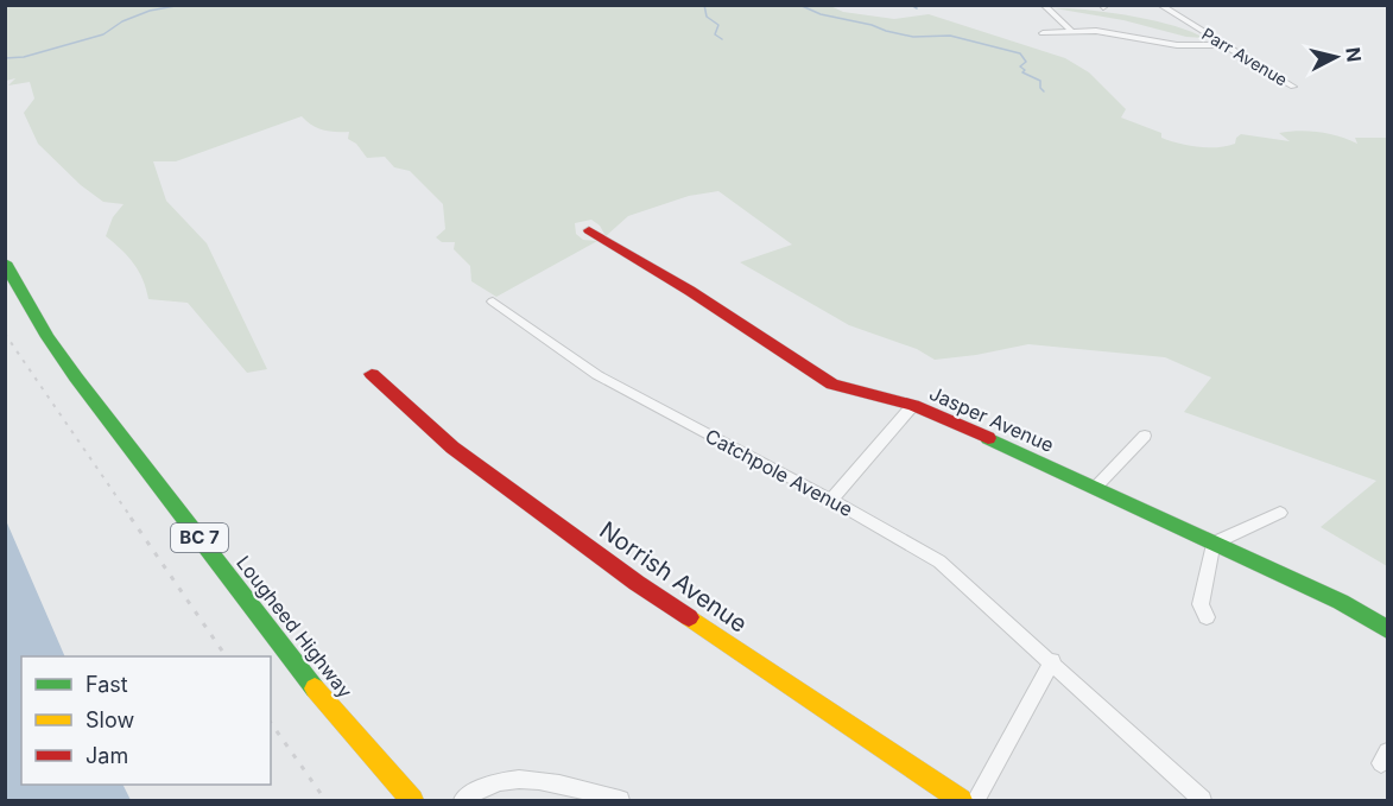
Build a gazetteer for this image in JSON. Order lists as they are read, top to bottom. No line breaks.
{"streets":{"street":["Parr Avenue","Jasper Avenue","Catchpole Avenue","BC 7","Norrish Avenue","Lougheed Highway"]},"legend":["Fast","Slow","Jam"],"north":"right"}
